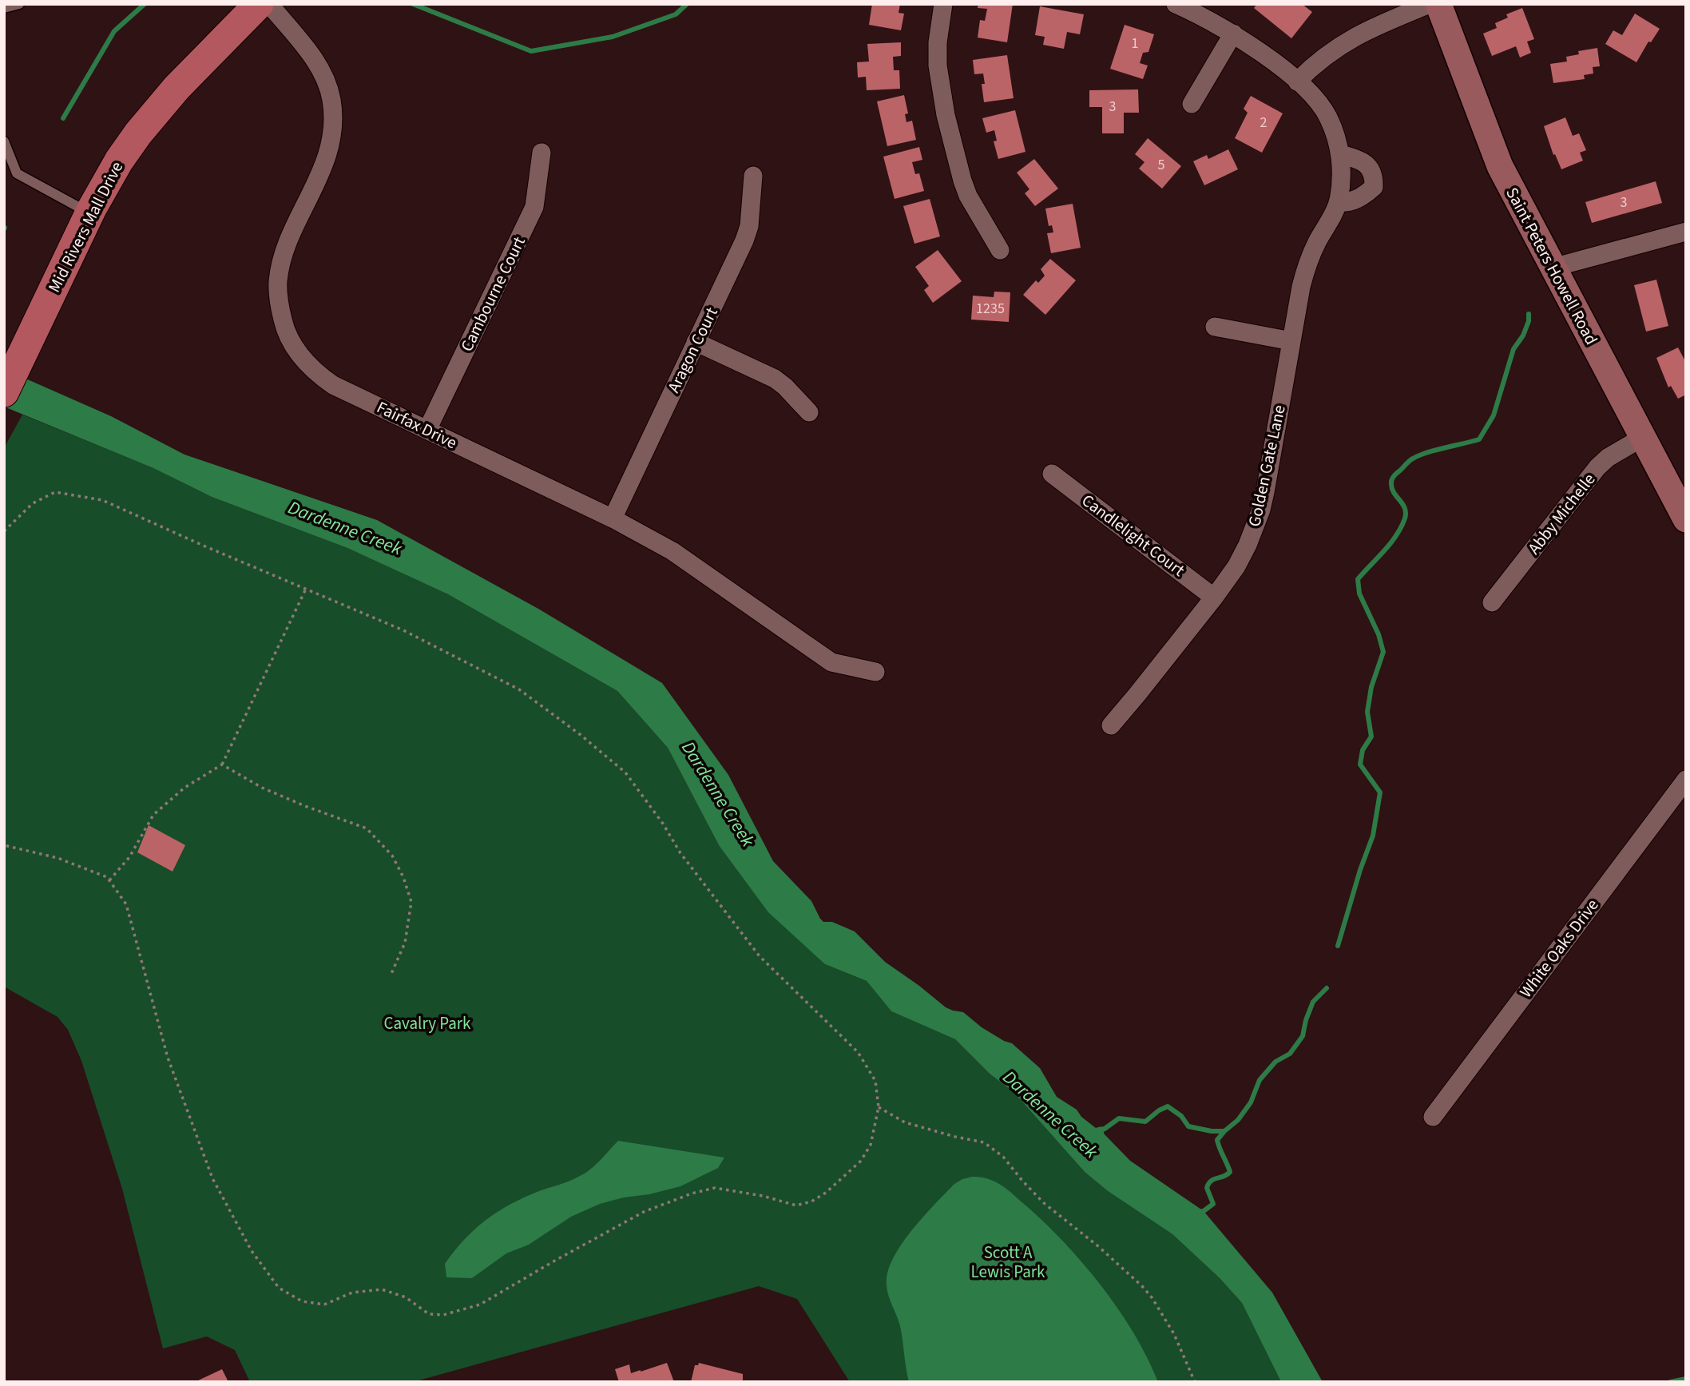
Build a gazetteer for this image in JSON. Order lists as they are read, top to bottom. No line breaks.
{"streets":{"main road":["Mid Rivers Mall Drive","Saint Peters Howell Road"],"street":["Cambourne Court","Aragon Court","Fairfax Drive","Golden Gate Lane","Abby Michelle","Candlelight Court","White Oaks Drive"]},"crossings":[["Saint Peters Howell Road","Abby Michelle"],["Cambourne Court","Fairfax Drive"],["Aragon Court","Fairfax Drive"],["Golden Gate Lane","Candlelight Court"]],"water":["Dardenne Creek"],"parks":["Cavalry Park","Scott A Lewis Park"],"house_numbers":["1","3","2","5","3","1235"]}
